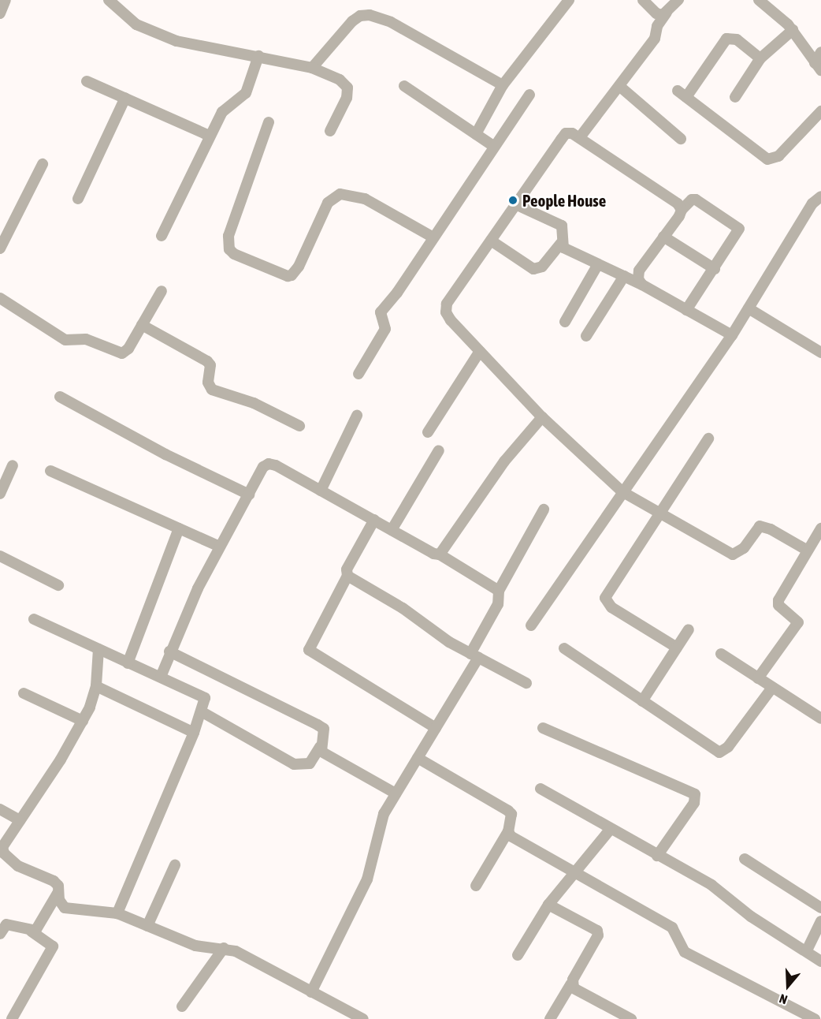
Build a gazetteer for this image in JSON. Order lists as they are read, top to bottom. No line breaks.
{"places":["People House"],"north":"bottom"}
